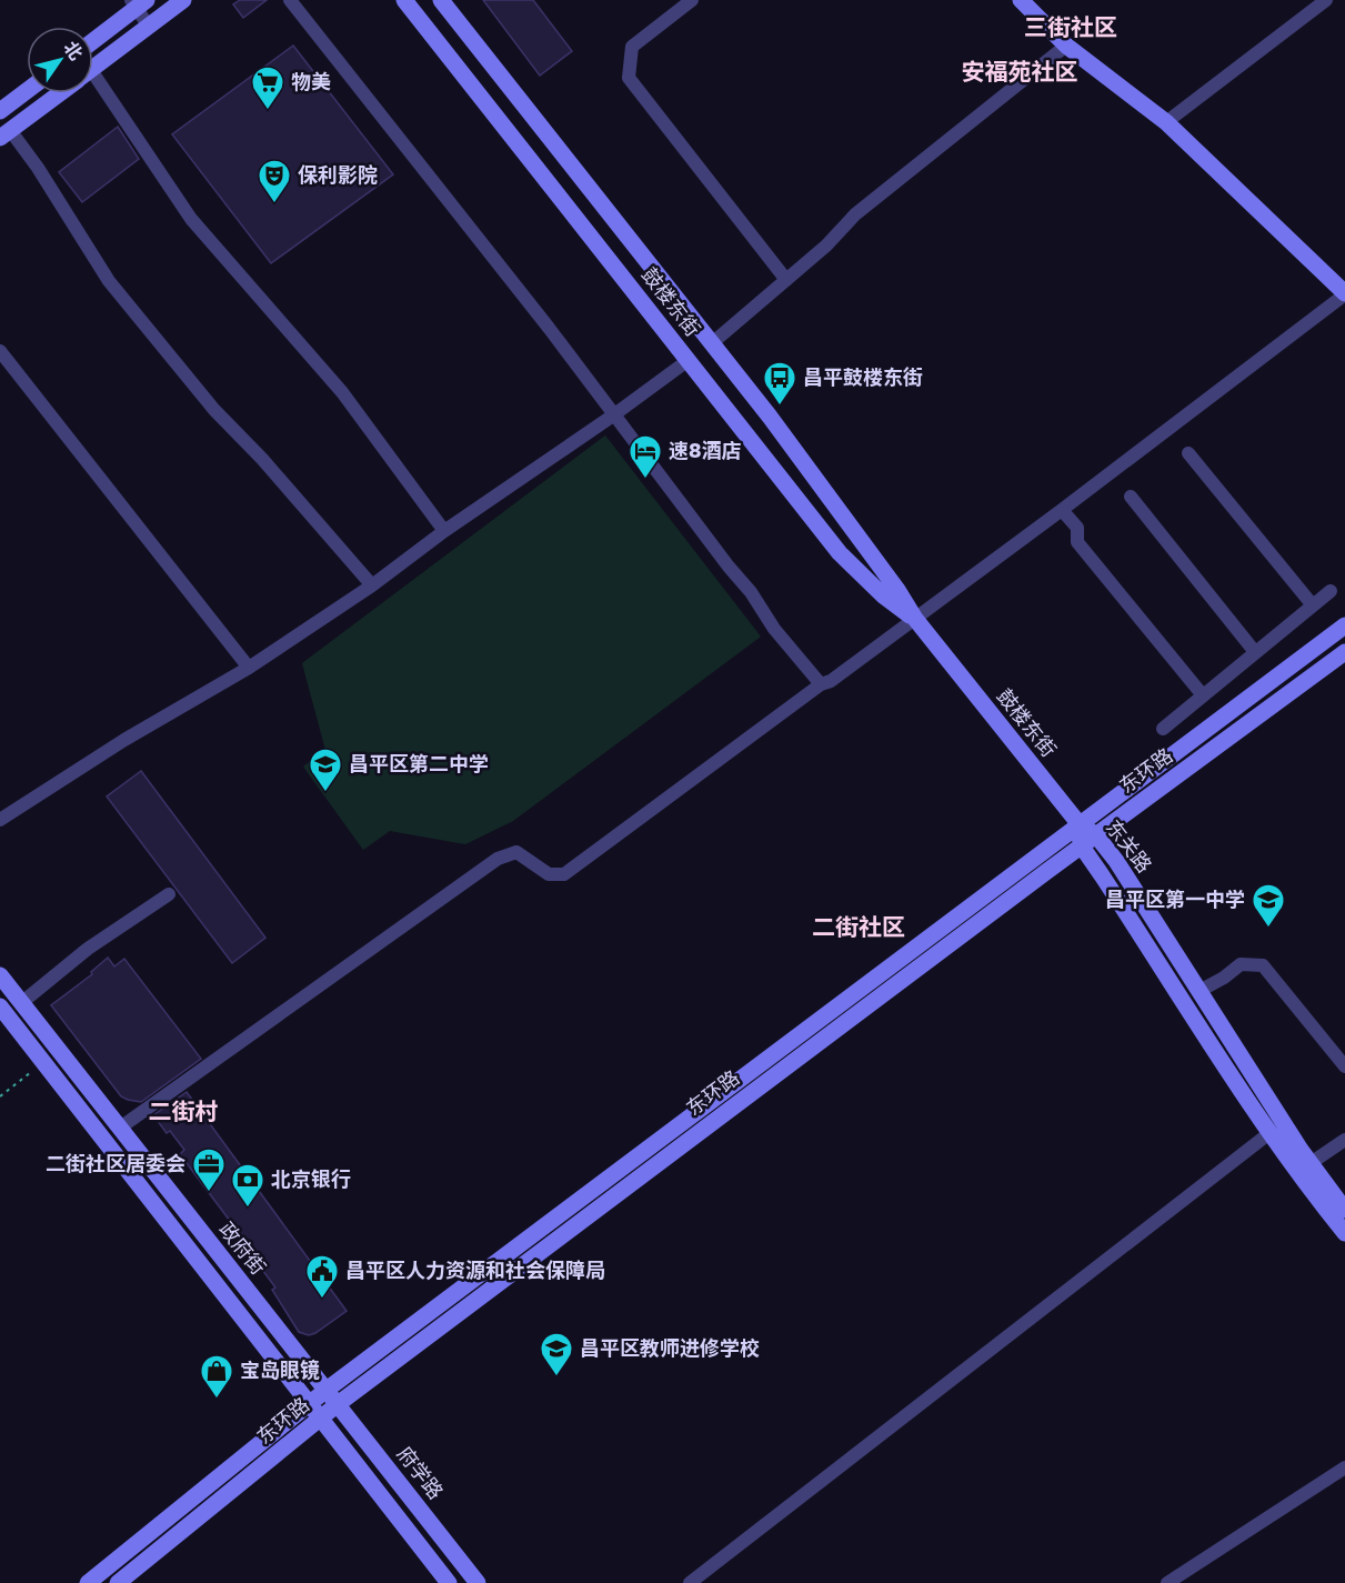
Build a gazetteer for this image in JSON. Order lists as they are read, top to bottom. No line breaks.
{"streets":{"street":["鼓楼东街","东环路","东关路","政府街","府学路"]},"crossings":[["鼓楼东街","东环路"],["鼓楼东街","东关路"],["东环路","东关路"],["东环路","政府街"],["东环路","府学路"],["政府街","府学路"]],"districts":["三街社区","安福苑社区","二街社区","二街村"],"places":{"supermarket":["物美"],"theatre":["保利影院"],"bus stop":["昌平鼓楼东街"],"hotel":["速8酒店"],"school or university":["昌平区第二中学","昌平区第一中学","昌平区教师进修学校"],"office":["二街社区居委会"],"bank":["北京银行"],"public building":["昌平区人力资源和社会保障局"],"shop":["宝岛眼镜"]},"north":"top right"}
